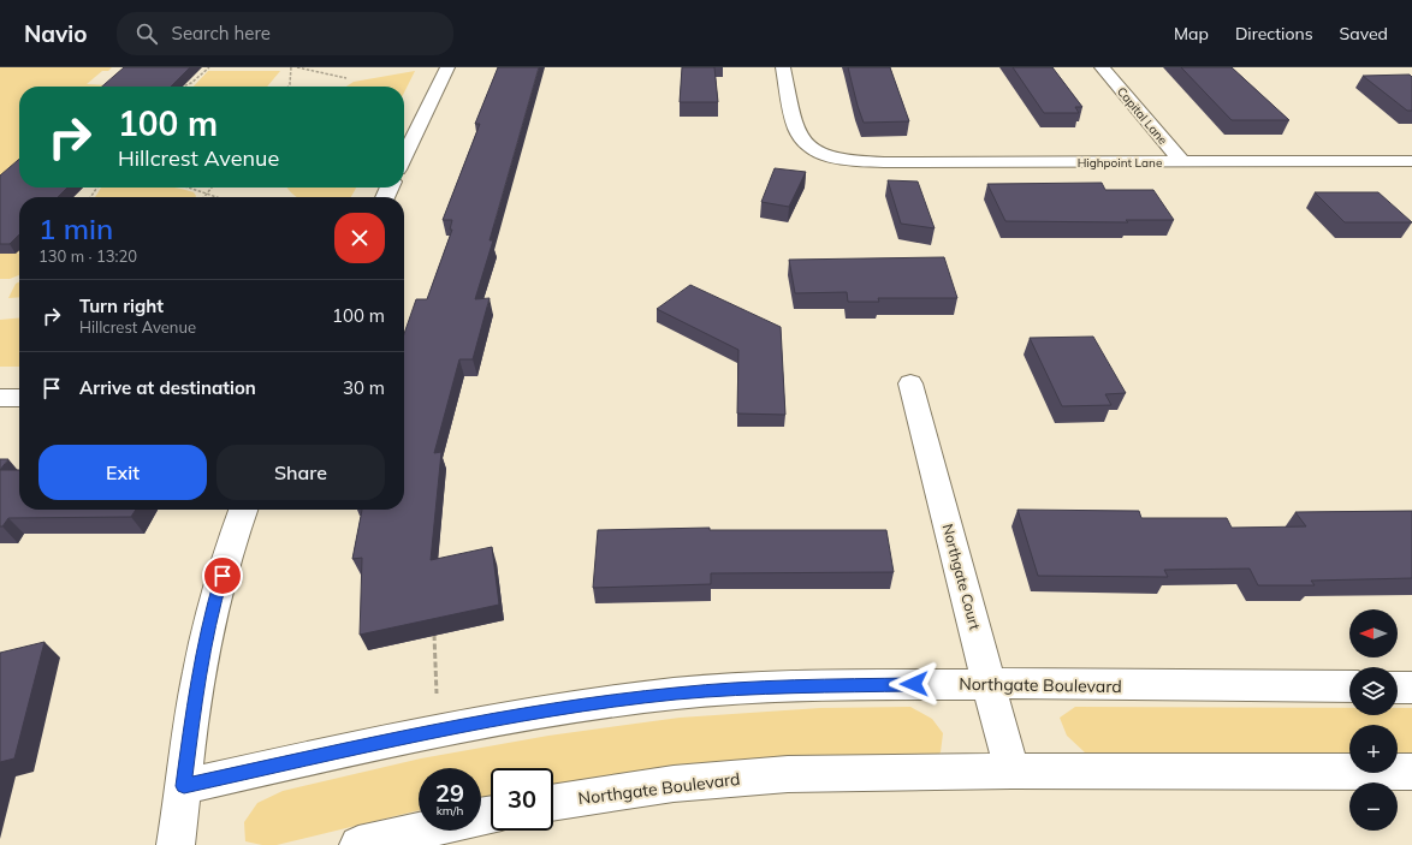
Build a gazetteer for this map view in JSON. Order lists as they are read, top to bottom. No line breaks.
{"streets":{"street":["Capital Lane","Highpoint Lane","Northgate Court","Northgate Boulevard"]},"crossings":[["Capital Lane","Highpoint Lane"],["Northgate Court","Northgate Boulevard"]],"north":"left","page":{"header":"Navio","search":"Search here","nav":["Map","Directions","Saved"],"turn":["100 m","Hillcrest Avenue"],"heading":["1 min","130 m · 13:20"],"list":[{"name":"Turn right","note":"Hillcrest Avenue","value":"100 m"},{"name":"Arrive at destination","value":"30 m"}],"buttons":["Exit","Share"],"map_buttons":["+","−"],"speed":"29 km/h","limit":"30"}}
